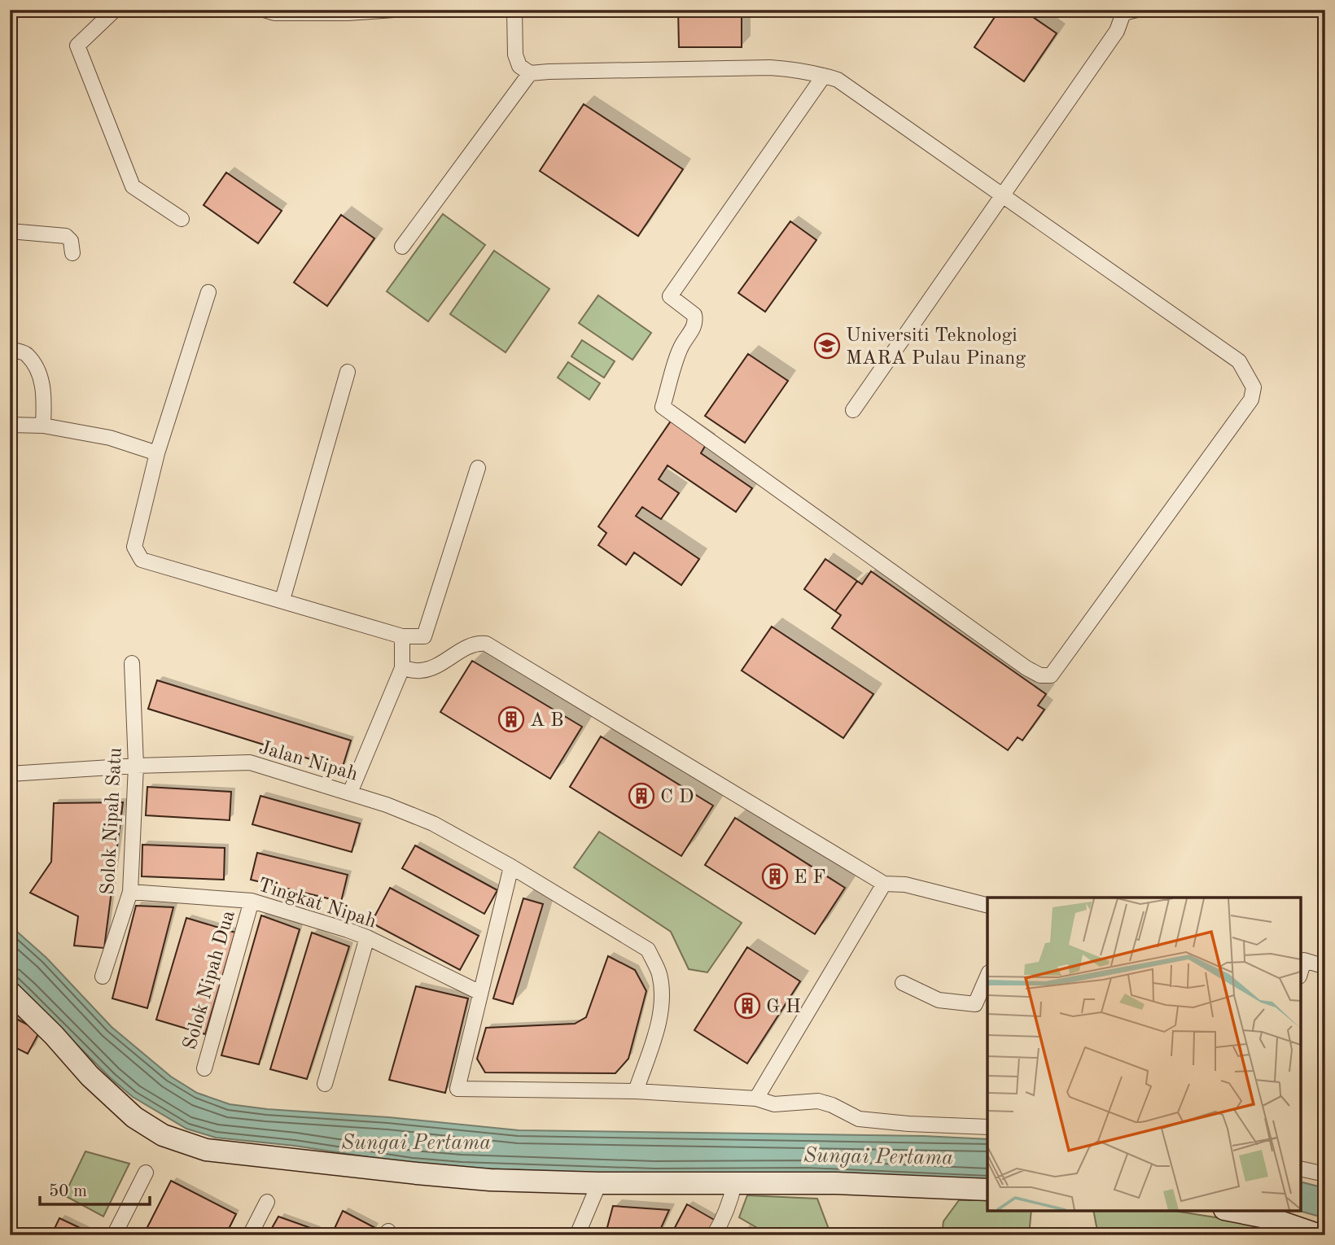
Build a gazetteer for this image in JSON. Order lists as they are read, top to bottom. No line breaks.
{"streets":{"street":["Jalan Nipah","Solok Nipah Satu","Tingkat Nipah","Solok Nipah Dua"]},"crossings":[["Jalan Nipah","Solok Nipah Satu"],["Solok Nipah Satu","Tingkat Nipah"],["Tingkat Nipah","Solok Nipah Dua"]],"water":["Sungai Pertama"],"places":{"school or university":["Universiti Teknologi MARA Pulau Pinang"],"building":["A B","C D","E F","G H"]},"scale_bar":"50 m"}
